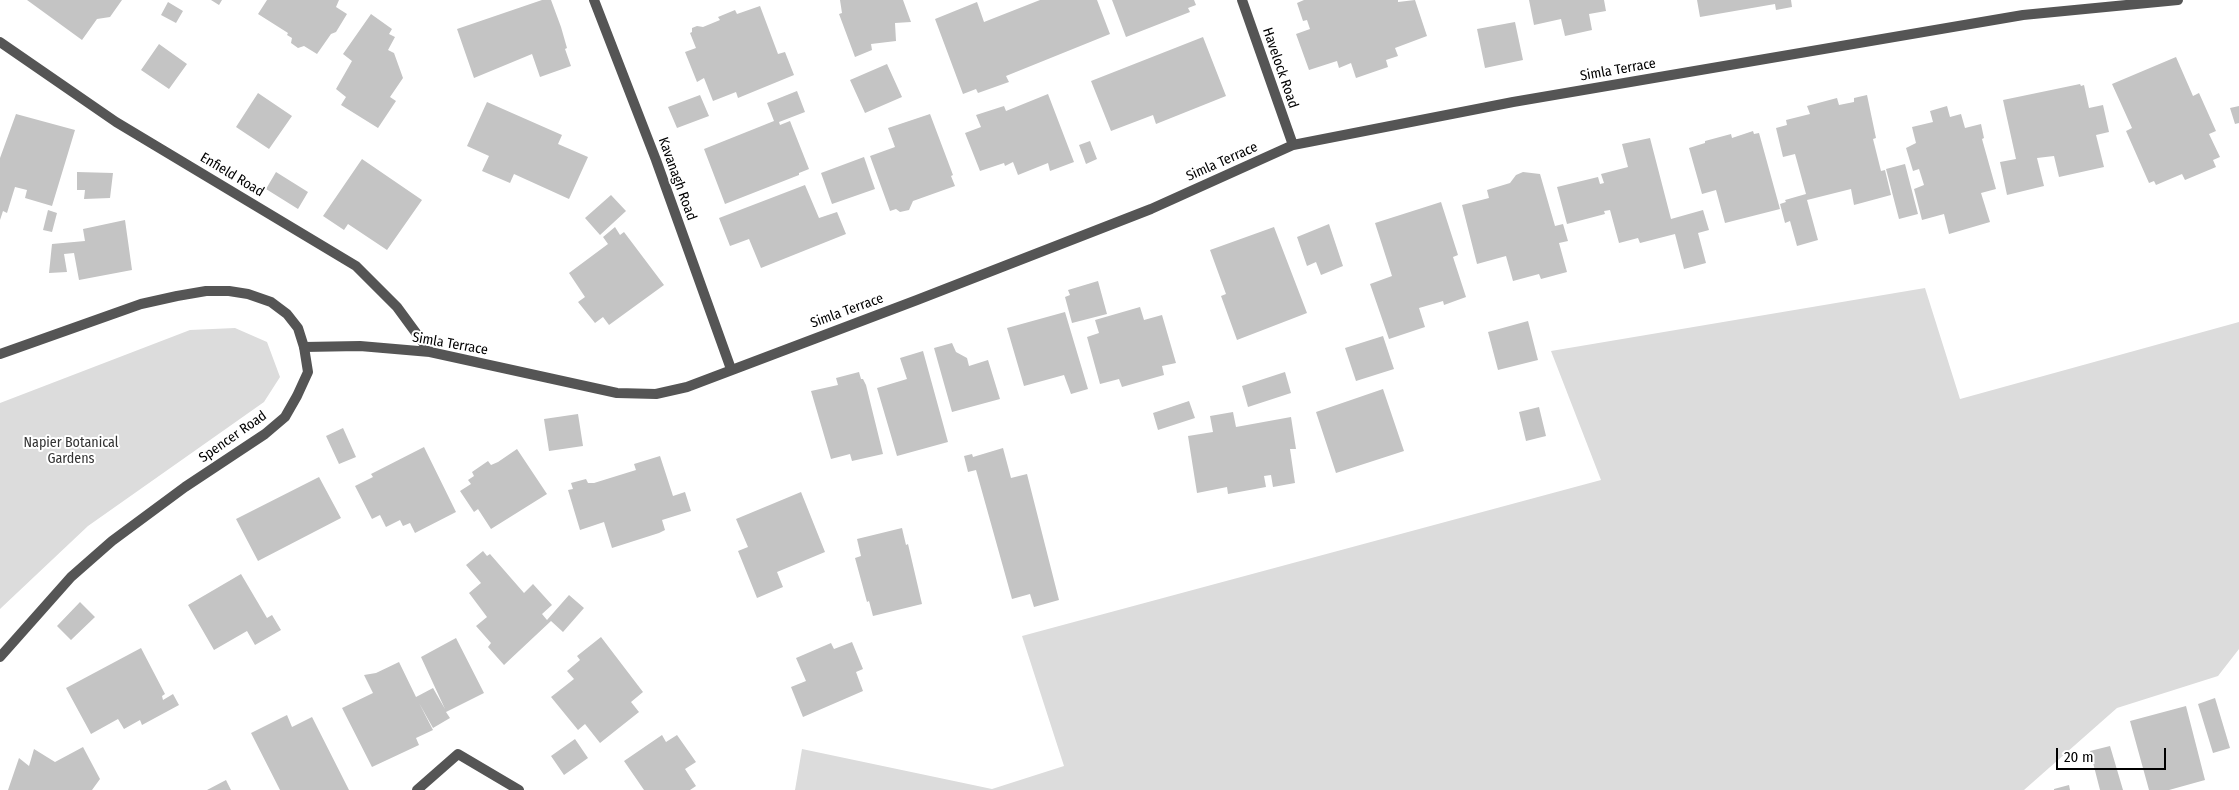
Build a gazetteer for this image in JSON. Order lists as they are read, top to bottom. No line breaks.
{"streets":{"street":["Havelock Road","Simla Terrace","Enfield Road","Kavanagh Road","Spencer Road"]},"crossings":[["Havelock Road","Simla Terrace"],["Simla Terrace","Enfield Road"],["Simla Terrace","Kavanagh Road"],["Simla Terrace","Spencer Road"]],"parks":["Napier Botanical Gardens"],"scale_bar":"20 m"}
